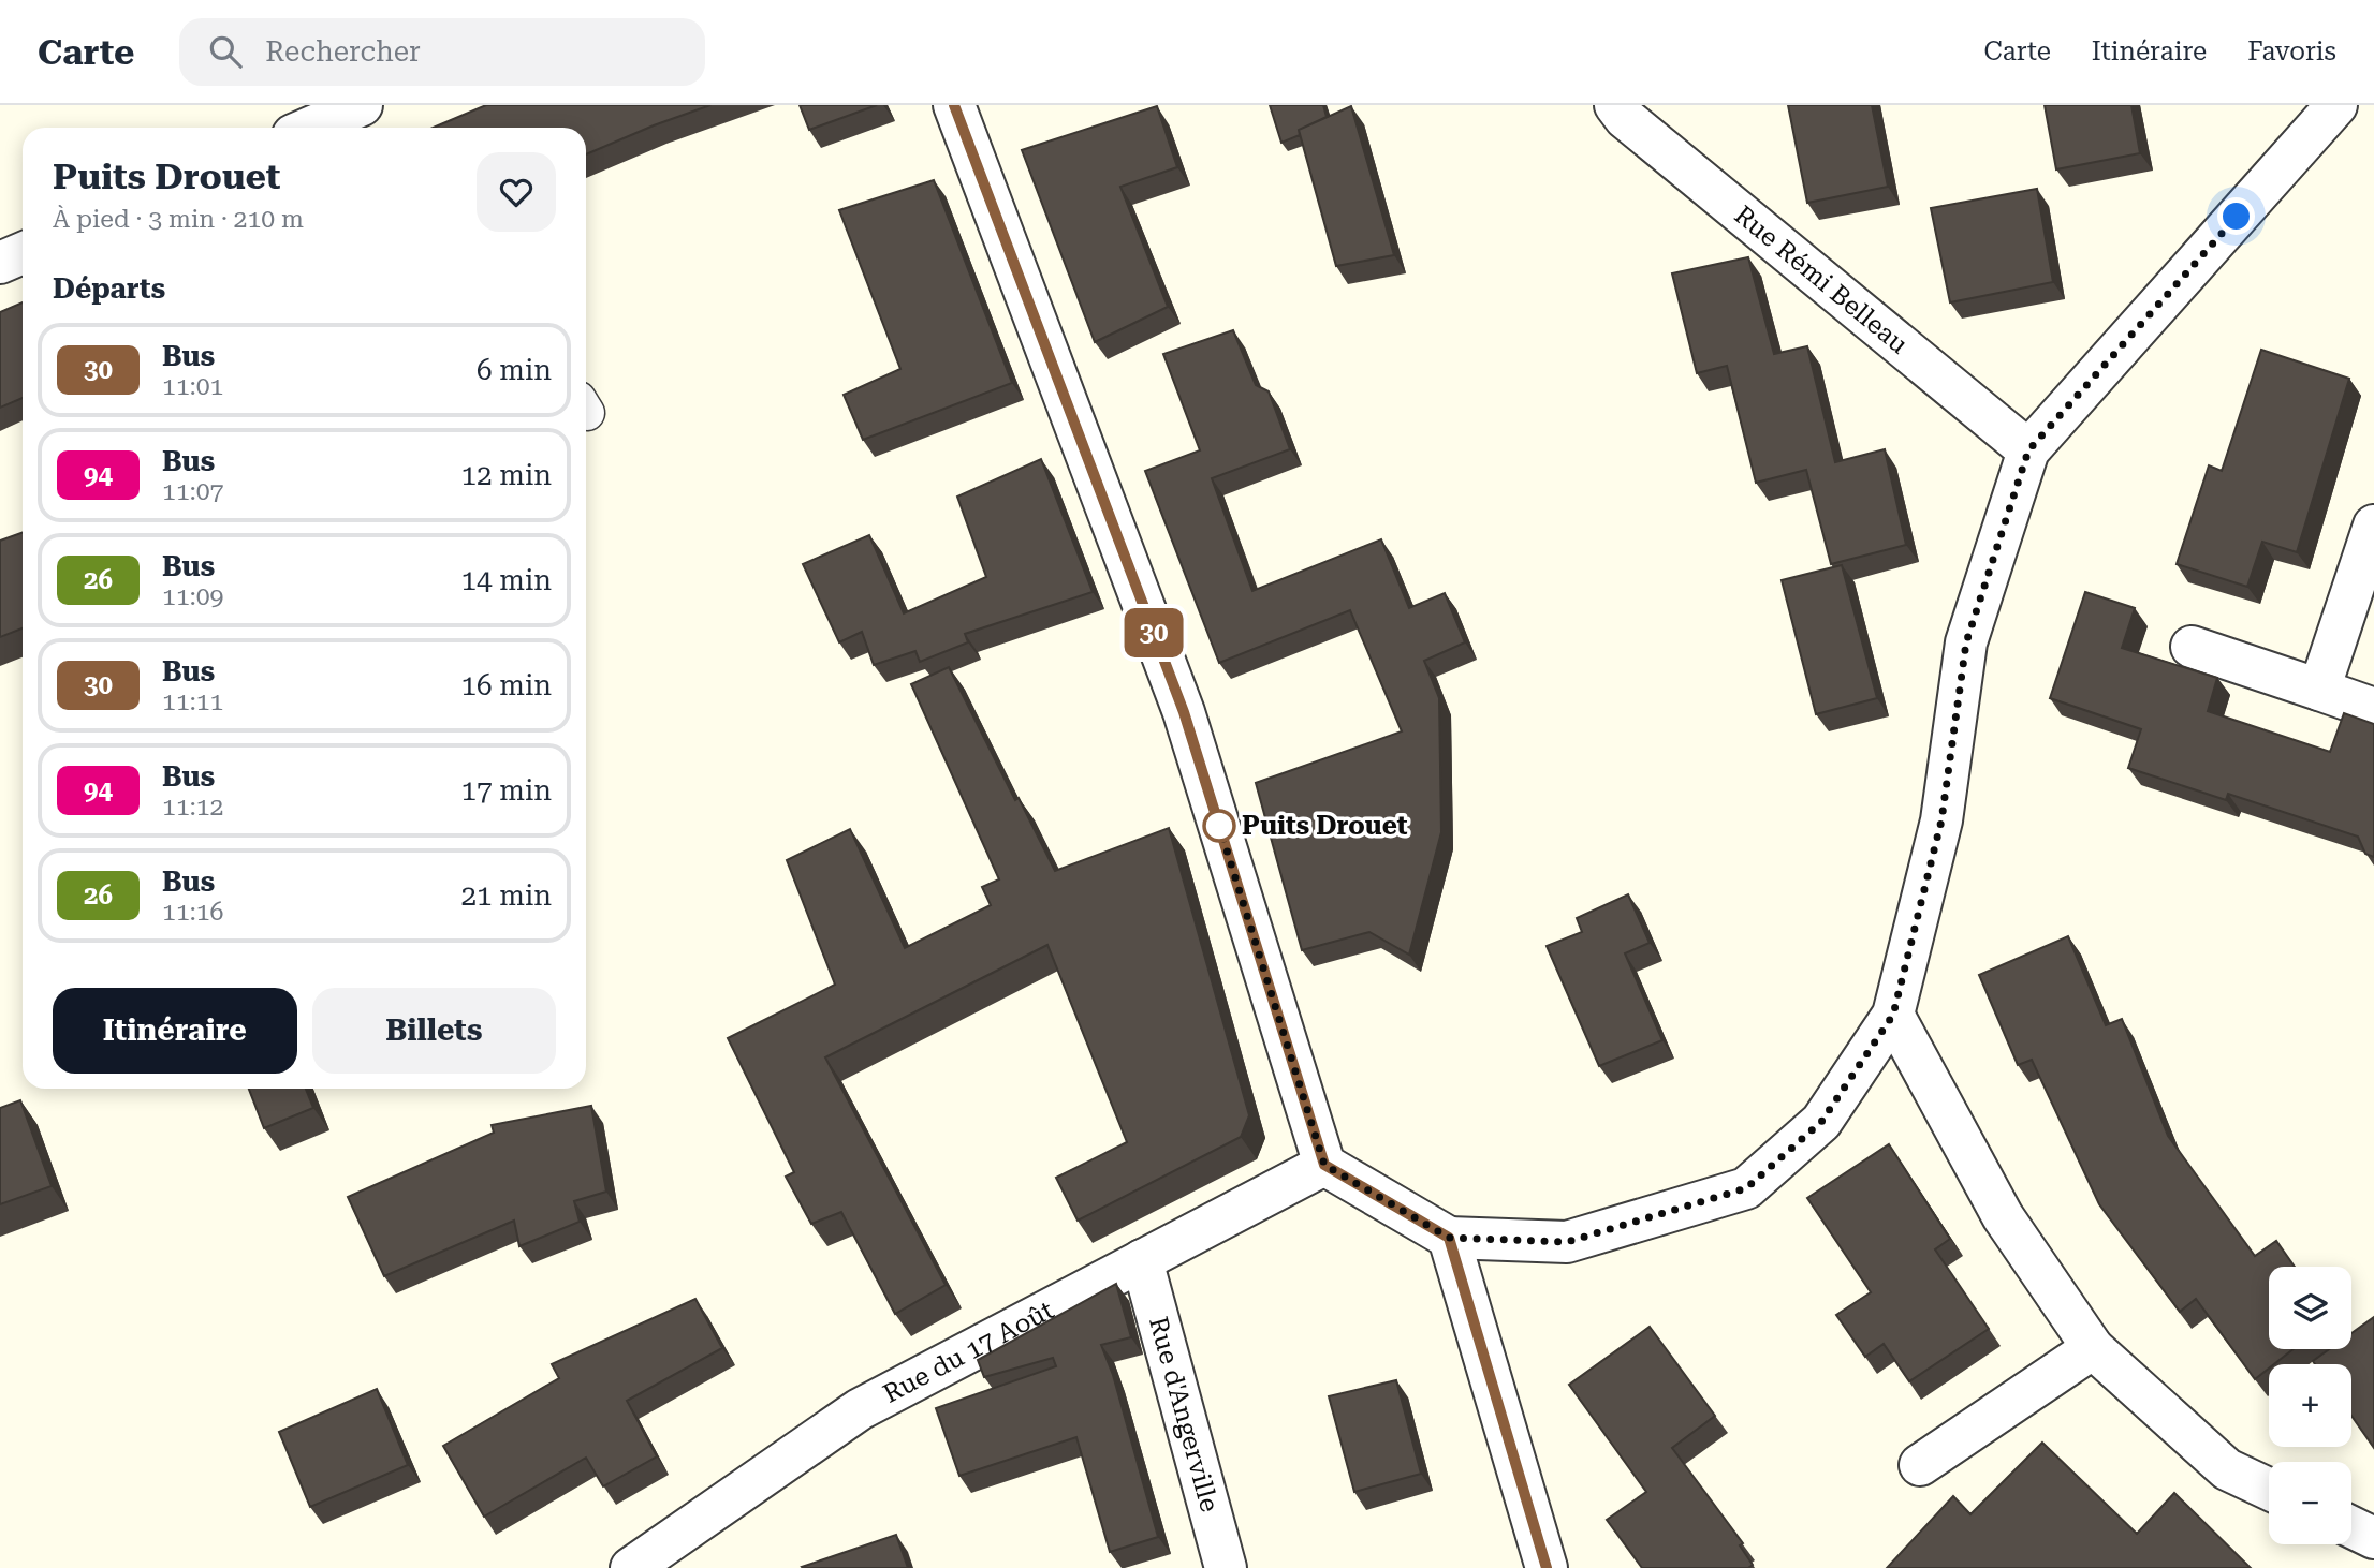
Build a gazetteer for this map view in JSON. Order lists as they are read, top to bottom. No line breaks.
{"streets":{"street":["Rue Rémi Belleau","Rue du 17 Août","Rue d'Angerville"]},"crossings":[["Rue du 17 Août","Rue d'Angerville"]],"places":["Puits Drouet"],"lines":["bus line 30"],"page":{"header":"Carte","search":"Rechercher","nav":["Carte","Itinéraire","Favoris"],"on_map":"30","heading":[["Puits Drouet","À pied · 3 min · 210 m"],"Départs"],"list":[{"mark":"30","name":"Bus","note":"11:01","value":"6 min"},{"mark":"94","name":"Bus","note":"11:07","value":"12 min"},{"mark":"26","name":"Bus","note":"11:09","value":"14 min"},{"mark":"30","name":"Bus","note":"11:11","value":"16 min"},{"mark":"94","name":"Bus","note":"11:12","value":"17 min"},{"mark":"26","name":"Bus","note":"11:16","value":"21 min"}],"buttons":["Itinéraire","Billets"],"map_buttons":["+","−"]}}
